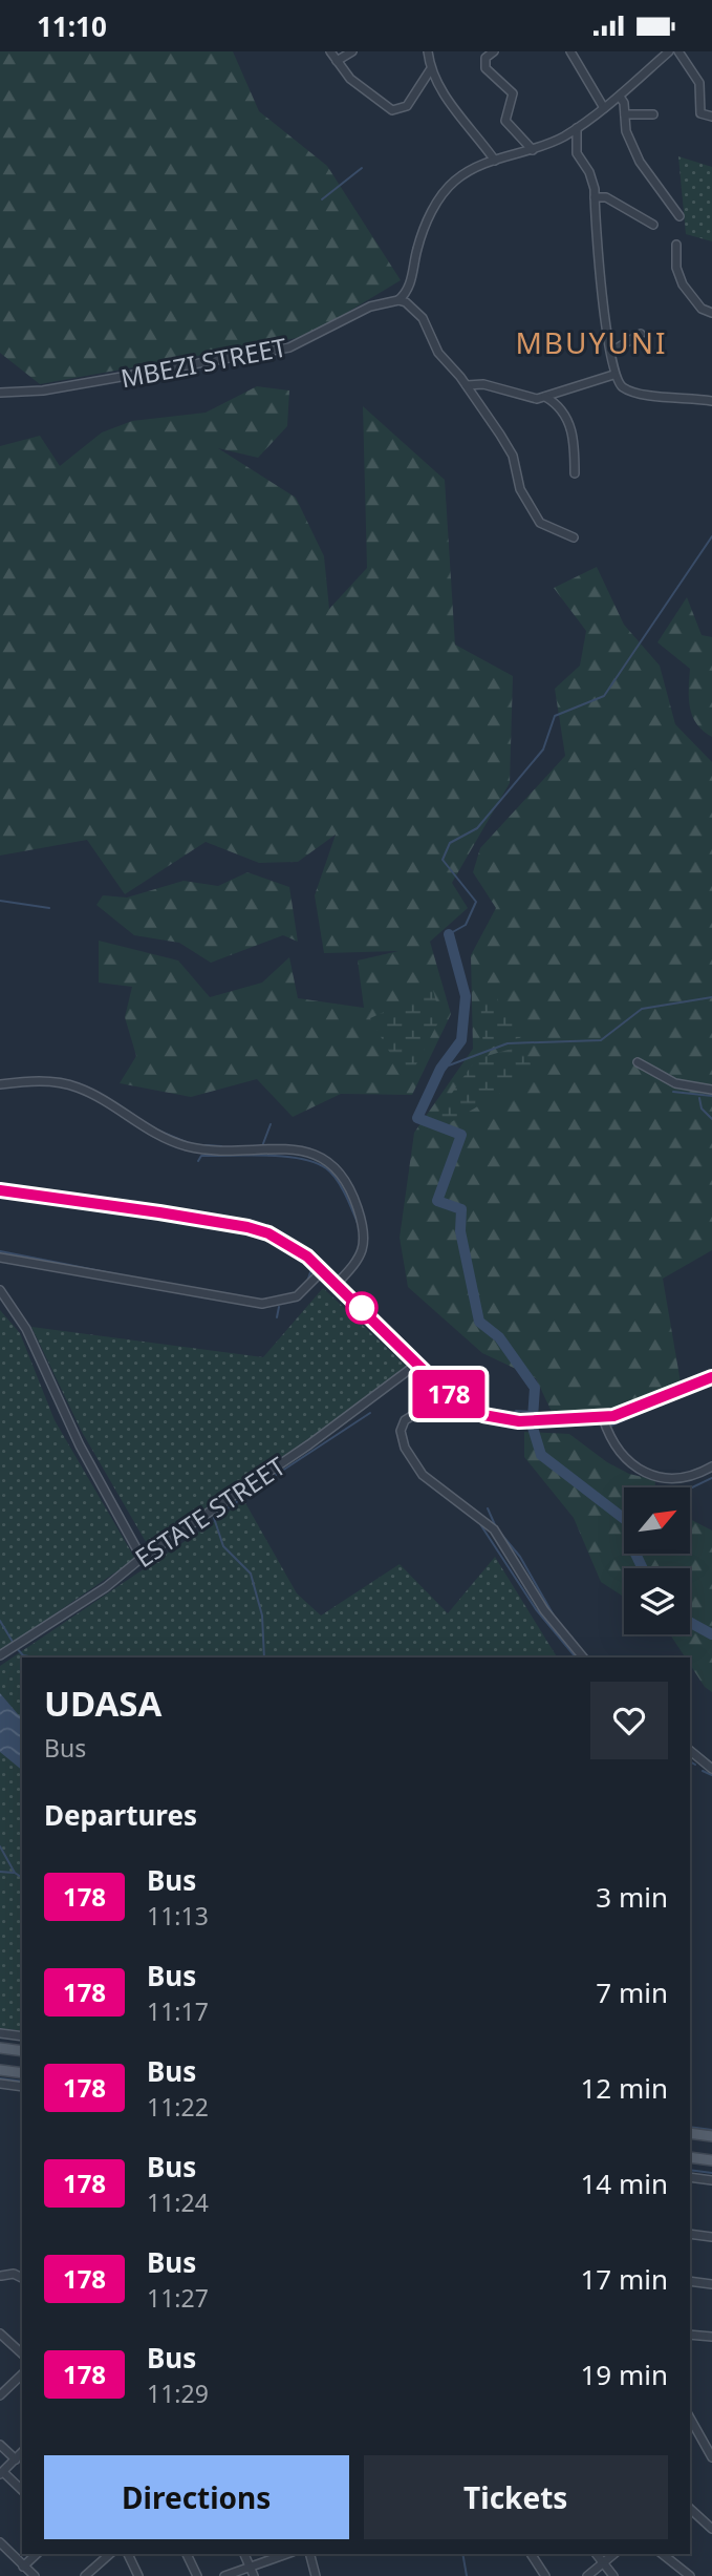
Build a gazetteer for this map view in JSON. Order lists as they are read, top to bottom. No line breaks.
{"streets":{"street":["MBEZI STREET","ESTATE STREET"]},"districts":["MBUYUNI"],"lines":["bus line 178"],"north":"top right","page":{"status":"11:10","on_map":"178","heading":[["UDASA","Bus"],"Departures"],"list":[{"mark":"178","name":"Bus","note":"11:13","value":"3 min"},{"mark":"178","name":"Bus","note":"11:17","value":"7 min"},{"mark":"178","name":"Bus","note":"11:22","value":"12 min"},{"mark":"178","name":"Bus","note":"11:24","value":"14 min"},{"mark":"178","name":"Bus","note":"11:27","value":"17 min"},{"mark":"178","name":"Bus","note":"11:29","value":"19 min"}],"buttons":["Directions","Tickets"]}}
